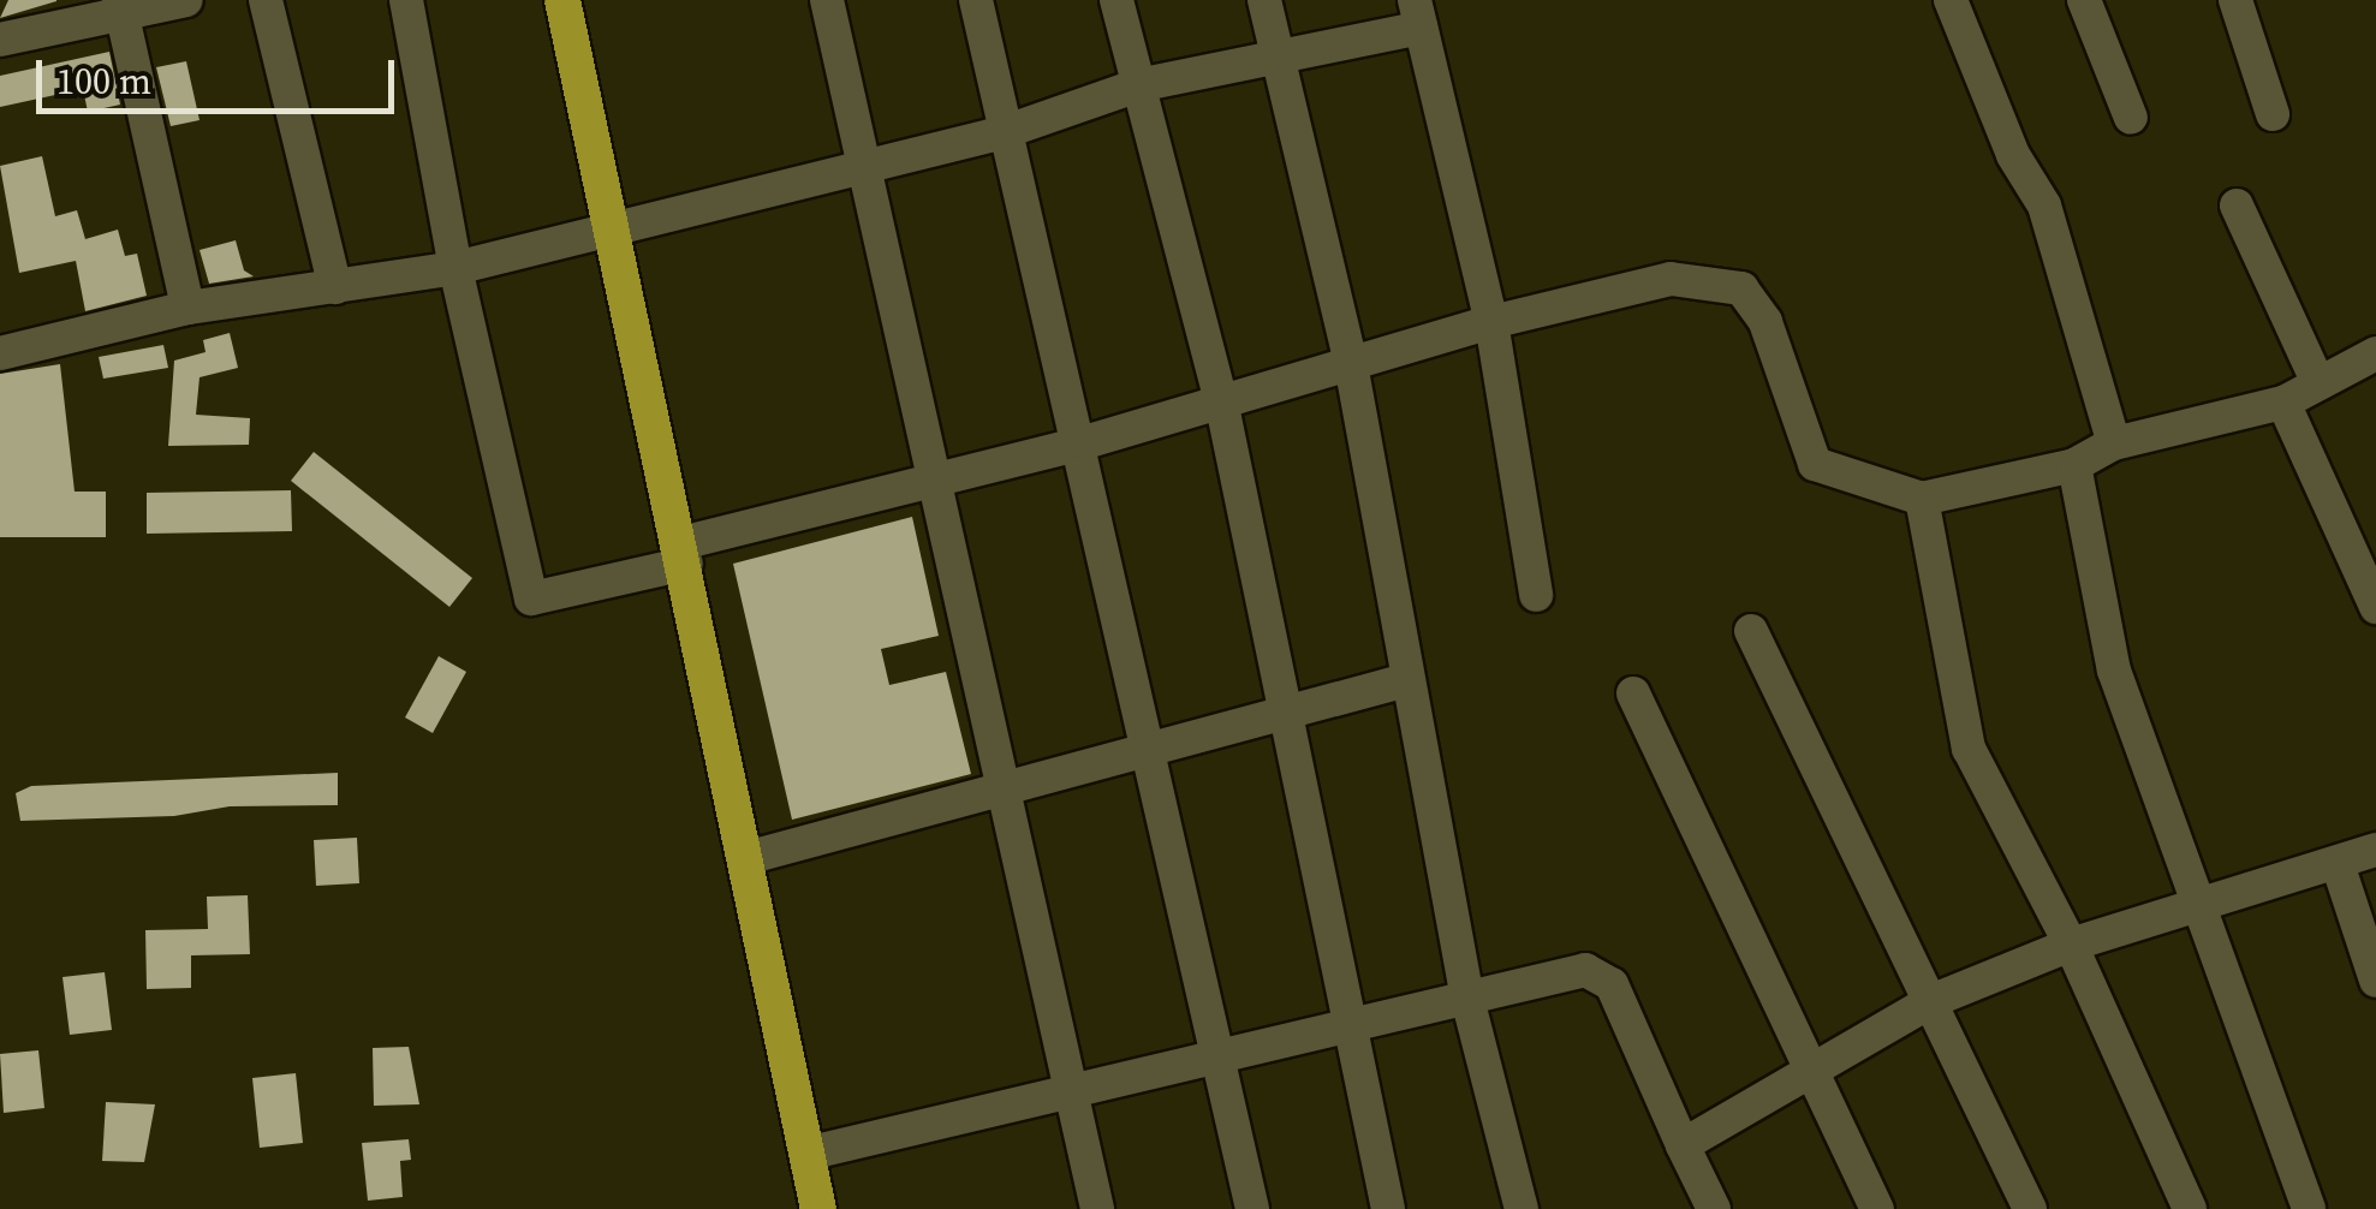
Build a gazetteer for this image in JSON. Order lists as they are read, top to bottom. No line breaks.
{"scale_bar":"100 m"}
